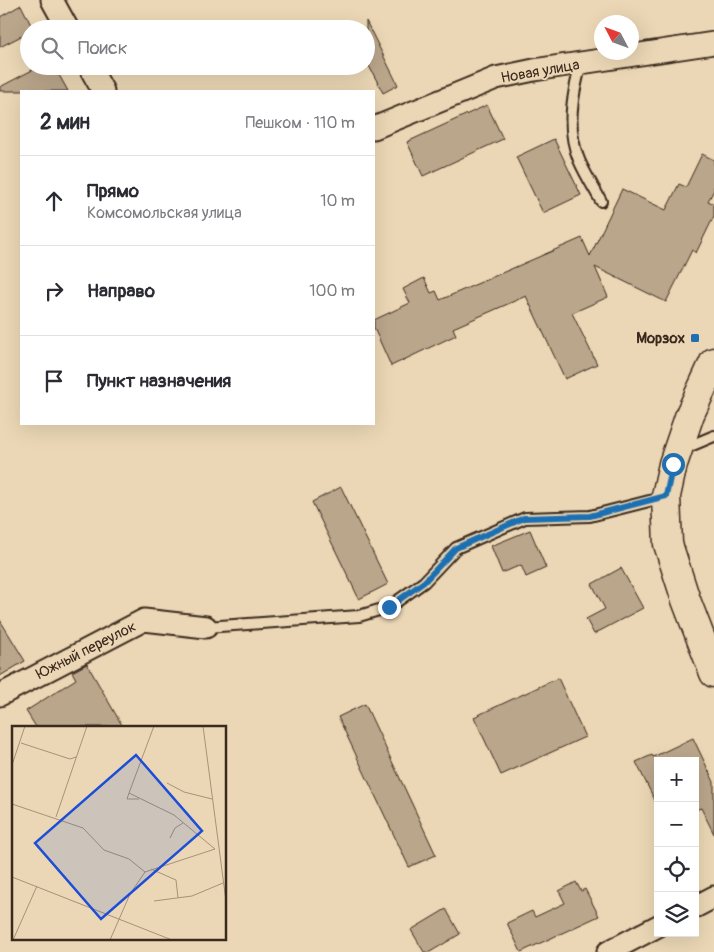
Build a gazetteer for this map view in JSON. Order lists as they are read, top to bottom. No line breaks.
{"streets":{"street":["Новая улица","Южный переулок"]},"places":{"transit":["Морзох"]},"north":"top left","page":{"search":"Поиск","heading":["2 мин","Пешком · 110 m"],"list":[["Прямо","Комсомольская улица","10 m"],["Направо","100 m"],"Пункт назначения"],"map_buttons":["+","−"]}}
